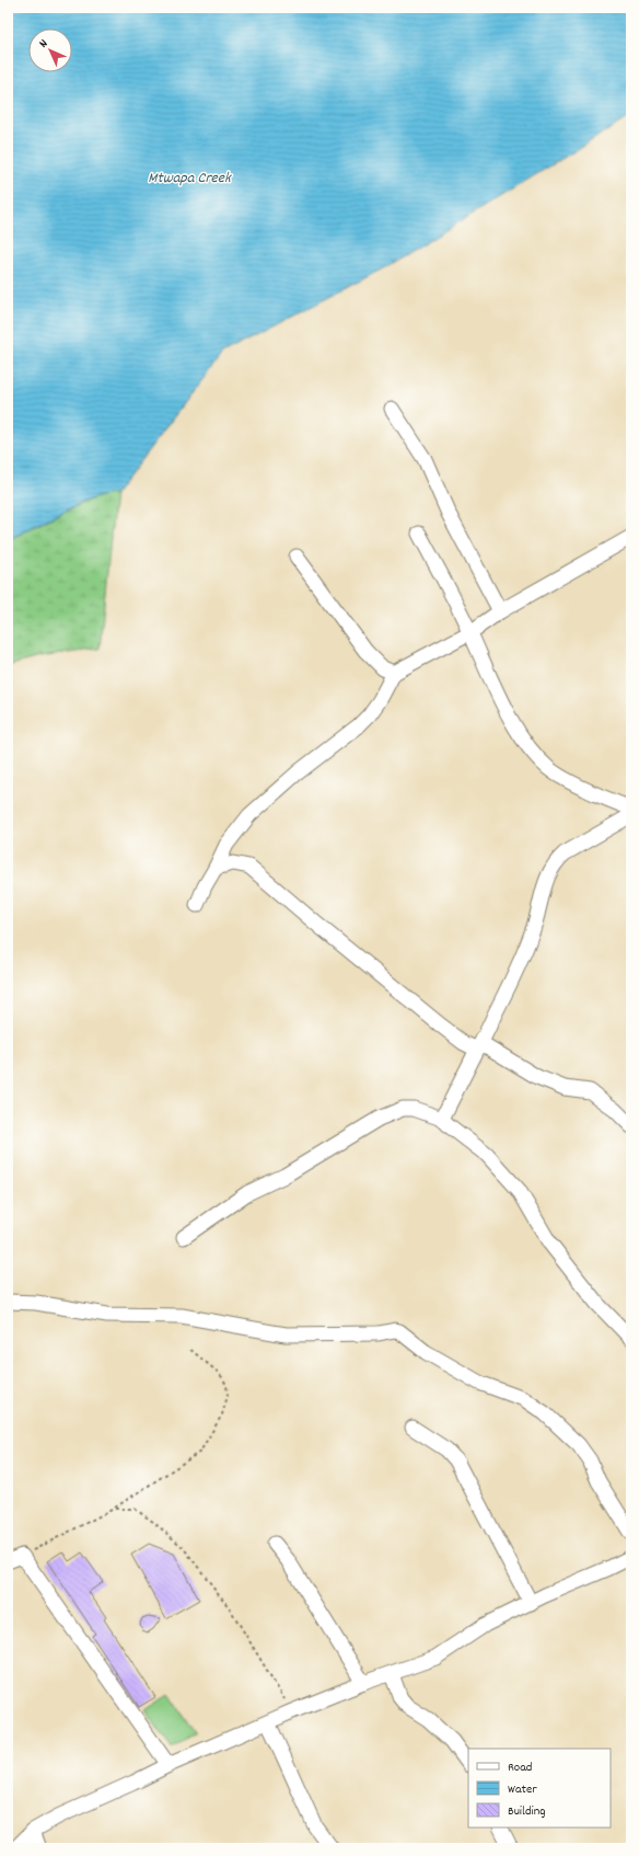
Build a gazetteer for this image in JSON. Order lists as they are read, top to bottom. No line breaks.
{"water":["Mtwapa Creek"],"legend":["Road","Water","Building"],"north":"top left"}
